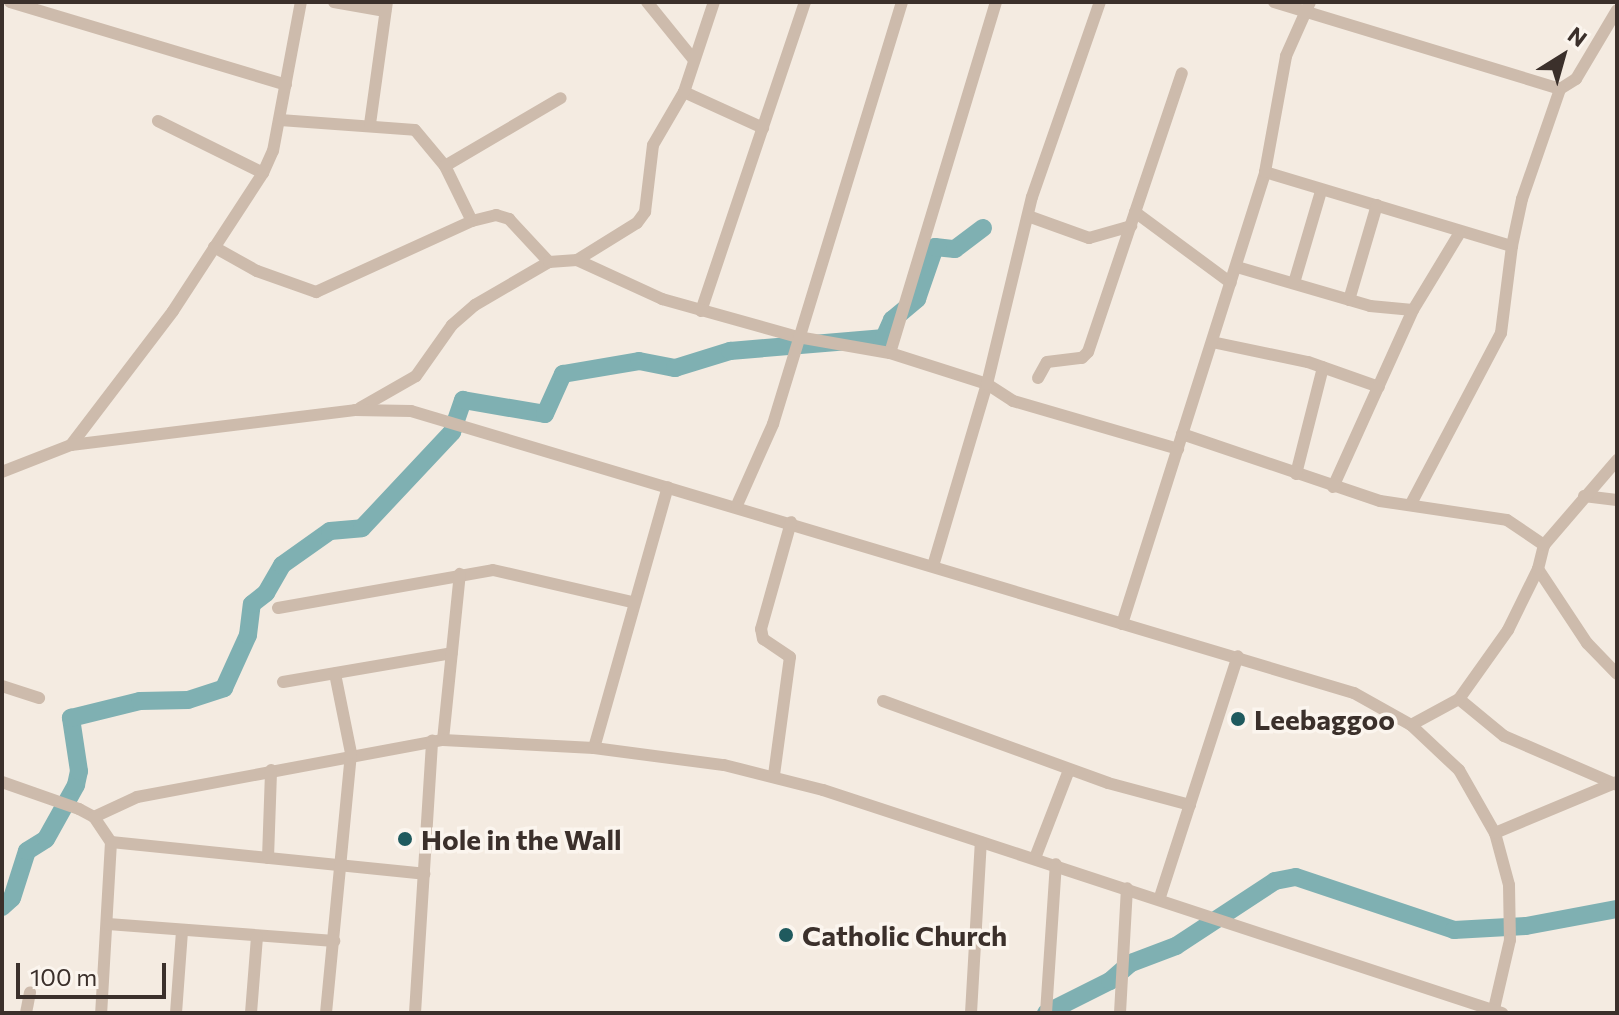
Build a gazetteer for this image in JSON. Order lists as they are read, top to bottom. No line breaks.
{"places":["Leebaggoo","Hole in the Wall","Catholic Church"],"scale_bar":"100 m","north":"top right"}
